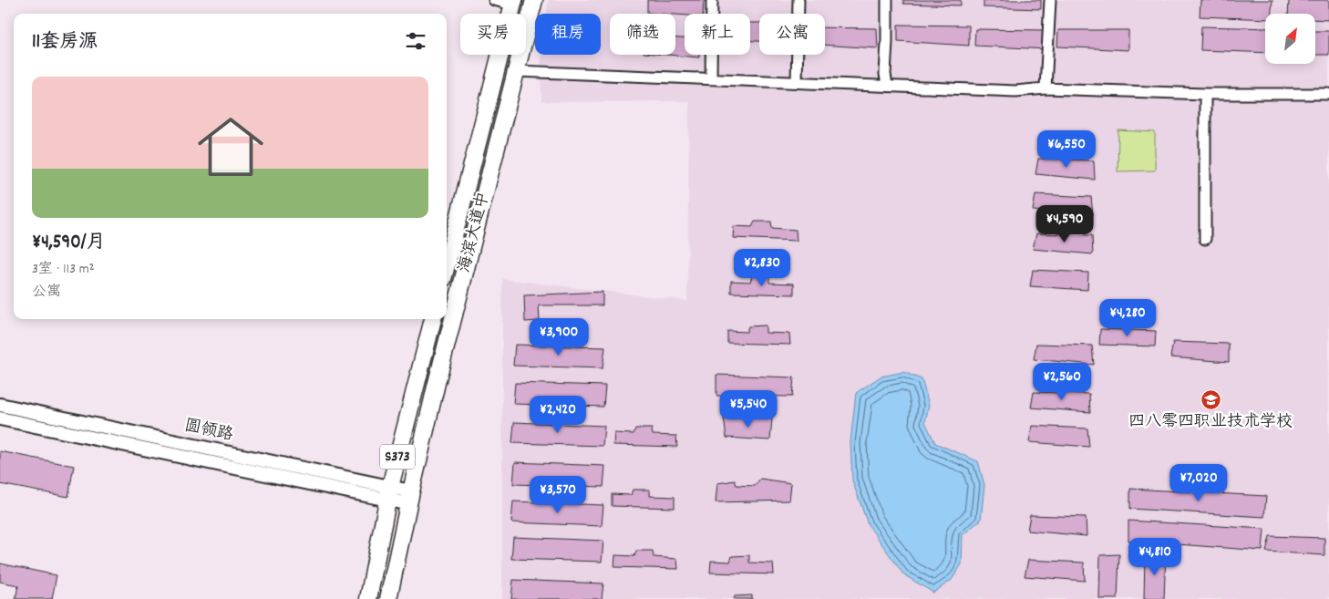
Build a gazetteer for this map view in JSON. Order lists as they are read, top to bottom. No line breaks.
{"streets":{"main road":["海滨大道中","S373"],"street":["圆领路"]},"crossings":[["海滨大道中","圆领路"],["圆领路","S373"]],"places":{"school or university":["四八零四职业技术学校"]},"north":"top right","page":{"chip":["买房","租房","筛选","新上","公寓"],"heading":"11套房源","list":[{"name":"¥4,590/月","note":"3室 · 113 m² · 公寓"}],"price":["¥6,550","¥4,590","¥2,830","¥4,280","¥3,900","¥2,560","¥5,540","¥2,420","¥7,020","¥3,570","¥4,810"]}}
